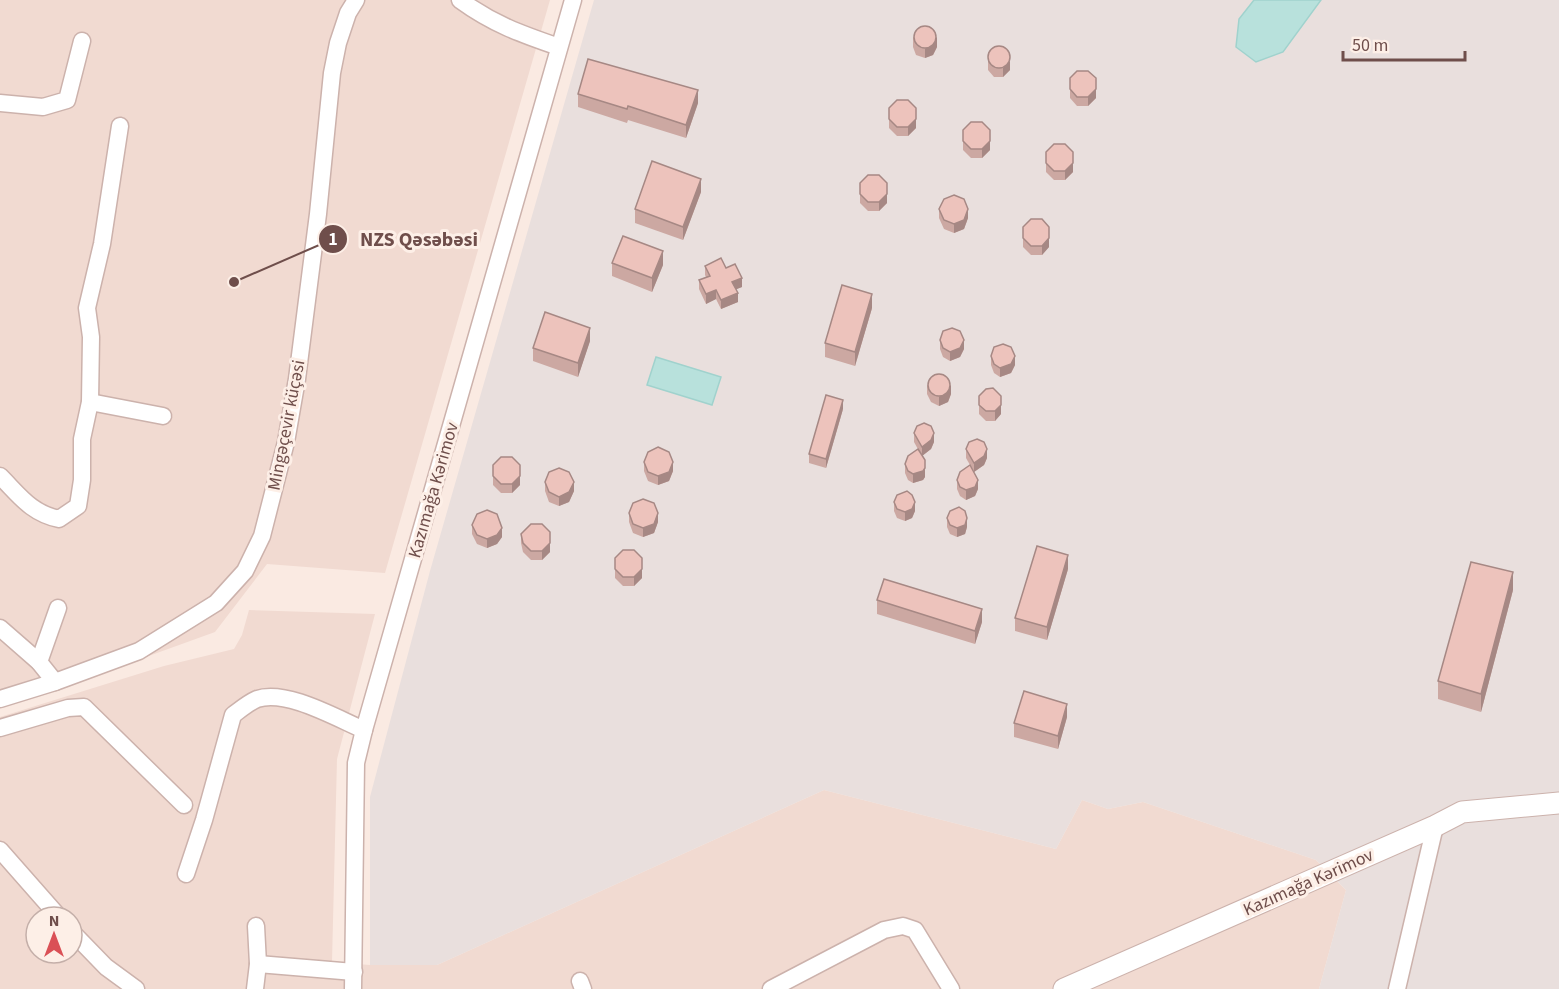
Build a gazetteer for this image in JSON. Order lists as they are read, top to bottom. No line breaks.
{"streets":{"street":["Mingəçevir küçəsi","Kazımağa Kərimov"]},"places":["NZS Qəsəbəsi"],"scale_bar":"50 m","north":"top"}
